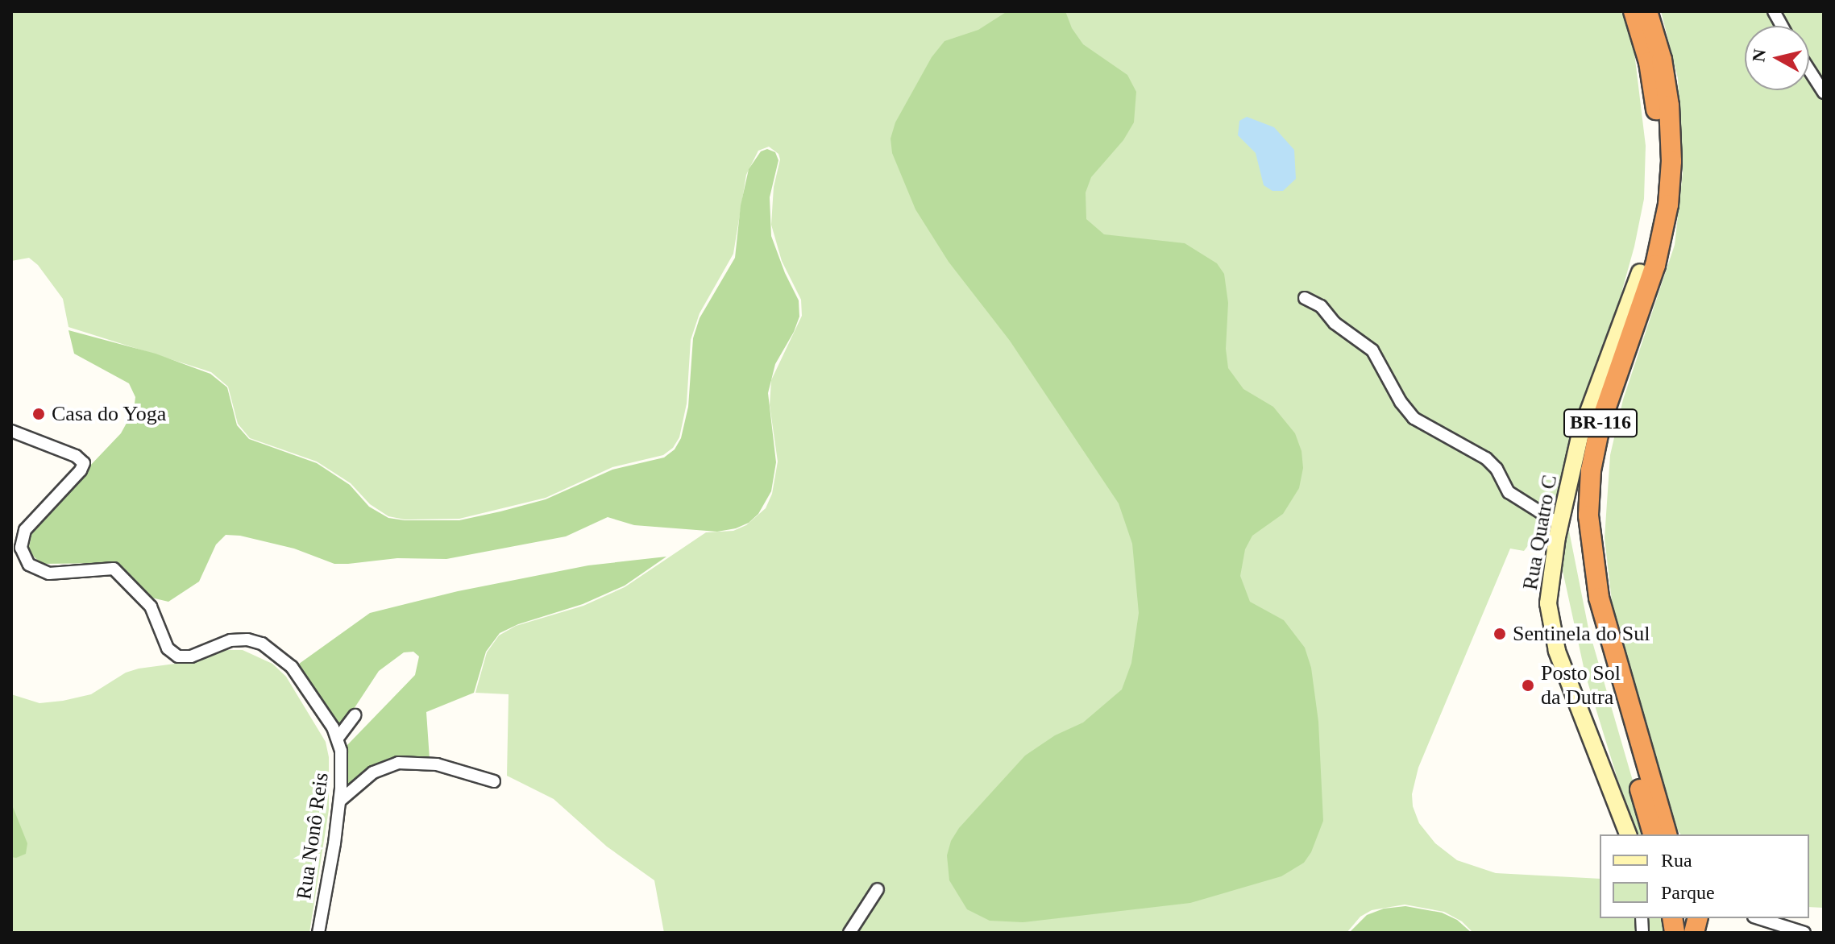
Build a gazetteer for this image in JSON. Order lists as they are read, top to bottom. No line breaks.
{"streets":{"highway":["BR-116"],"street":["Rua Quatro C","Rua Nonô Reis"]},"crossings":[["BR-116","Rua Quatro C"]],"places":["Casa do Yoga","Sentinela do Sul","Posto Sol da Dutra"],"legend":["Rua","Parque"],"north":"left"}
